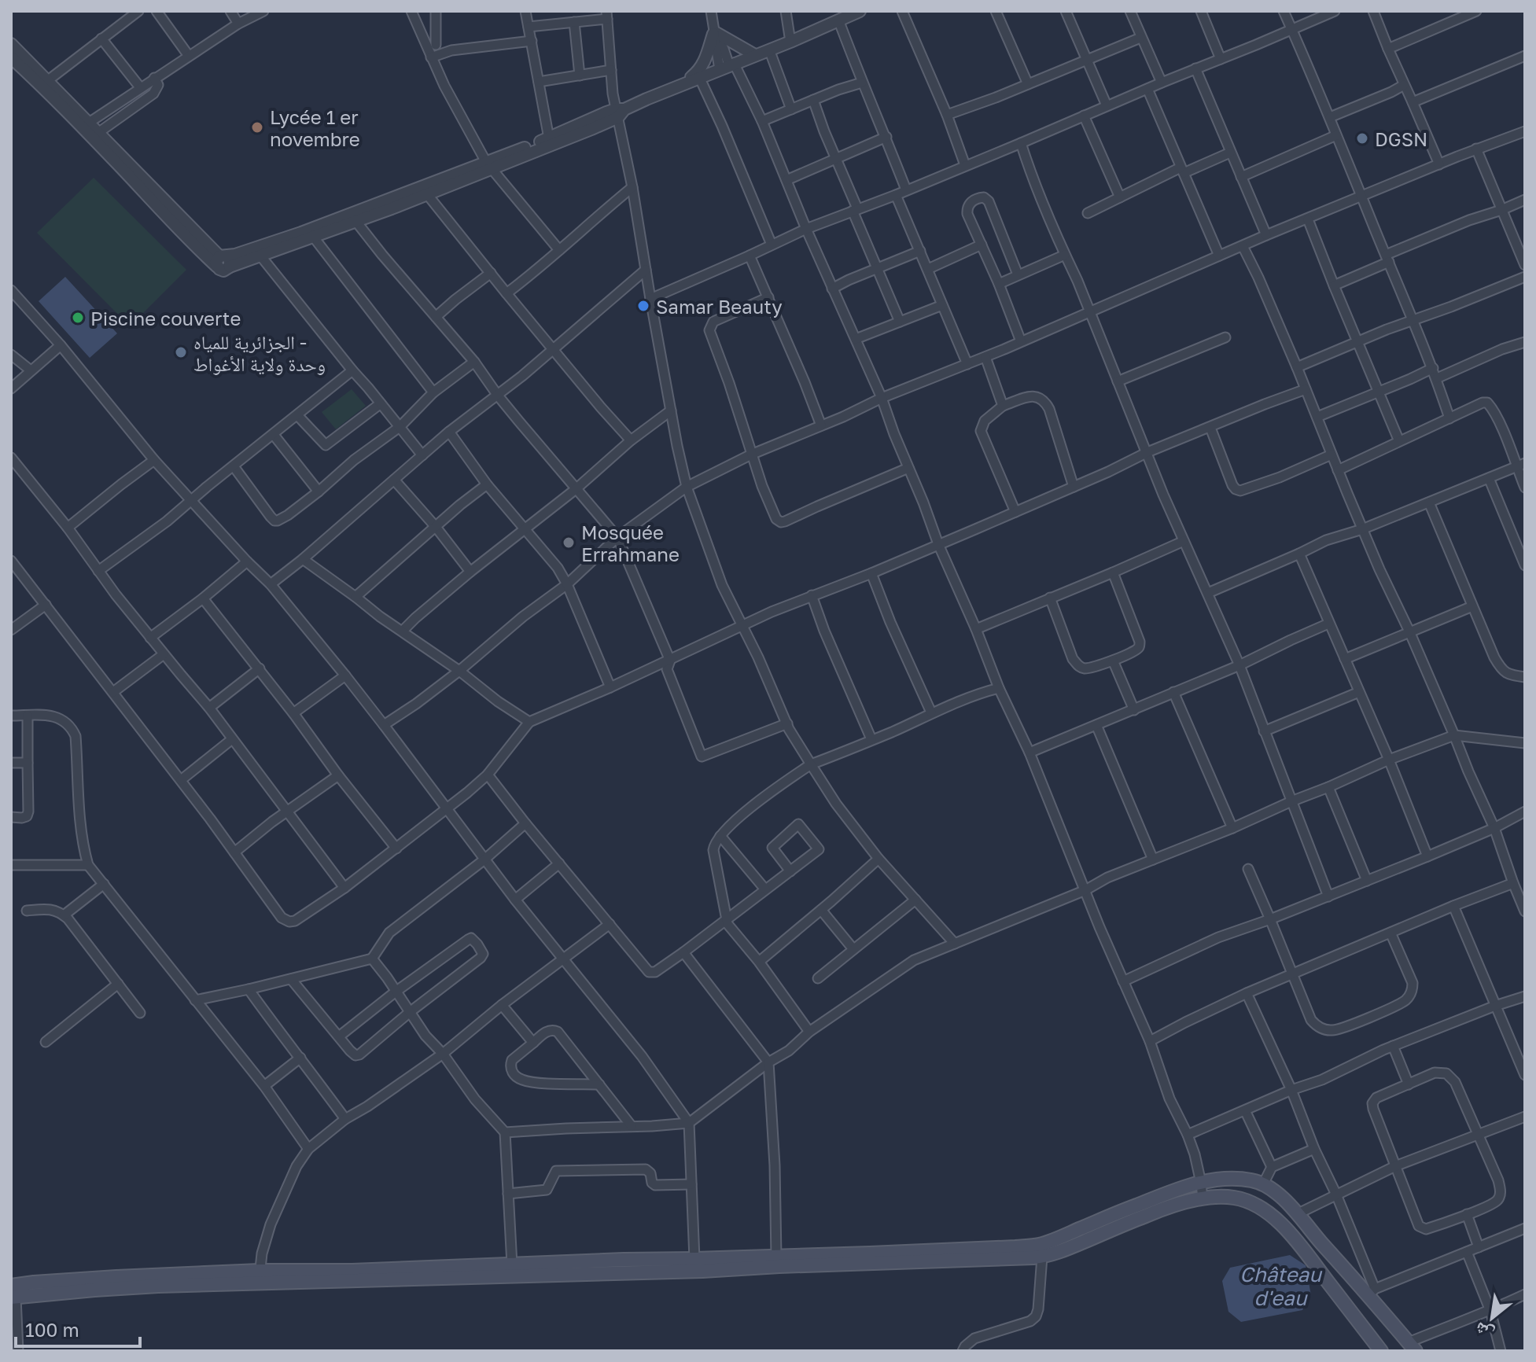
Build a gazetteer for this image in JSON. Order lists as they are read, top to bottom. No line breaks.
{"water":["Château d'eau"],"places":["Lycée 1 er novembre","DGSN","Samar Beauty","Piscine couverte","الجزائرية للمياه - وحدة ولاية الأغواط","Mosquée Errahmane"],"scale_bar":"100 m","north":"bottom left"}
